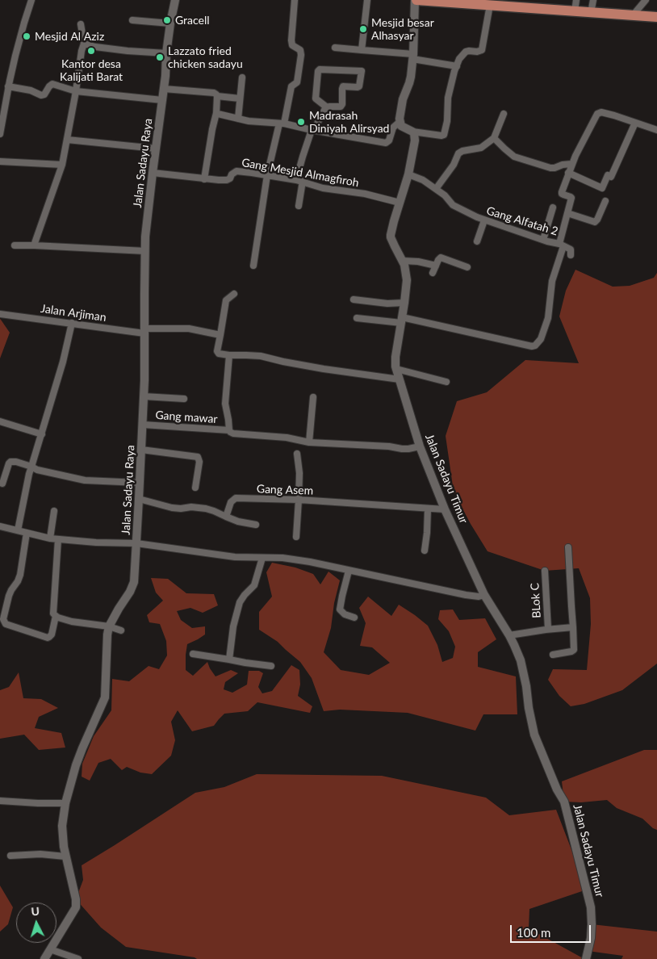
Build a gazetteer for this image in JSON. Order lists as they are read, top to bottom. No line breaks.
{"streets":{"street":["Jalan Sadayu Raya","Gang Mesjid Almagfiroh","Gang Alfatah 2","Jalan Arjiman","Gang mawar","Jalan Sadayu Timur","Gang Asem","BLok C"]},"crossings":[["Jalan Sadayu Raya","Gang Mesjid Almagfiroh"],["Jalan Sadayu Raya","Jalan Arjiman"],["Jalan Sadayu Raya","Gang mawar"],["Gang Mesjid Almagfiroh","Jalan Sadayu Timur"],["Gang Alfatah 2","Jalan Sadayu Timur"],["Gang mawar","Jalan Sadayu Timur"],["Jalan Sadayu Timur","Gang Asem"]],"places":["Gracell","Mesjid besar Alhasyar","Mesjid Al Aziz","Kantor desa Kalijati Barat","Lazzato fried chicken sadayu","Madrasah Diniyah Alirsyad"],"scale_bar":"100 m","north":"top"}
